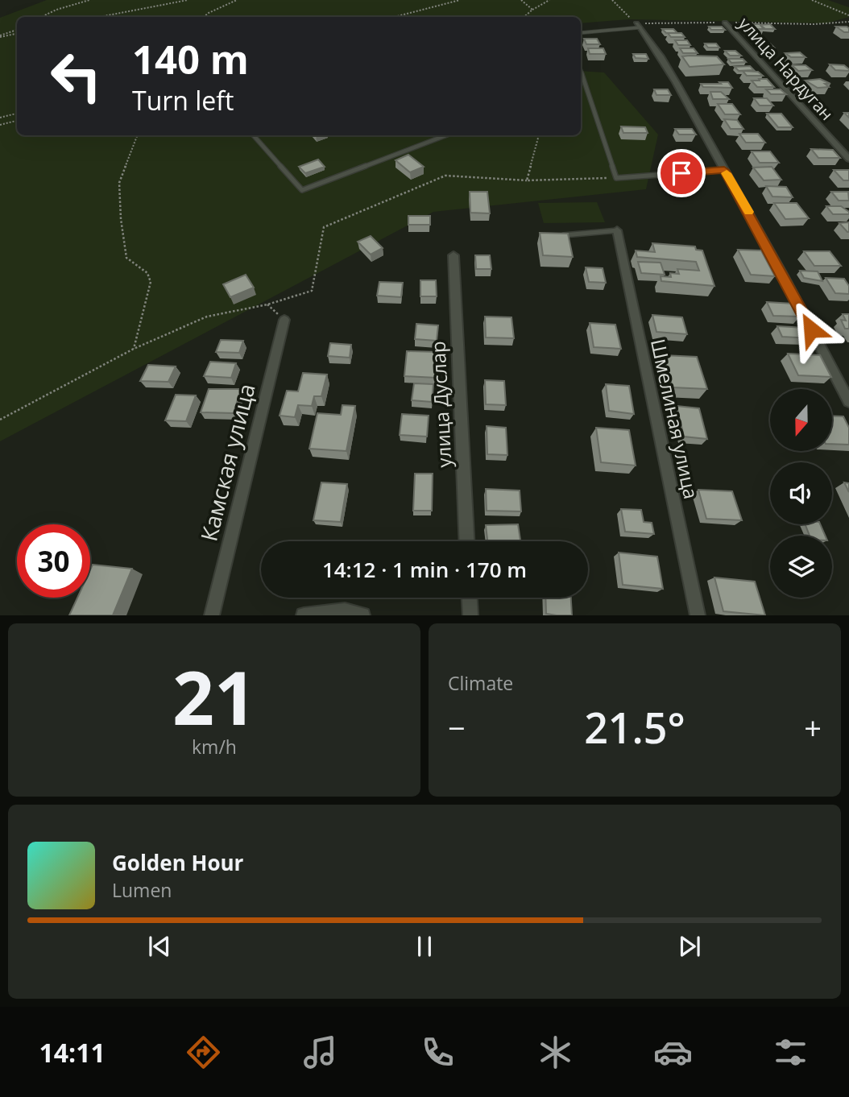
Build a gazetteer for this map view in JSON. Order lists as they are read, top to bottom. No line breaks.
{"streets":{"street":["улица Нардуган","улица Дуслар","Шмелиная улица","Камская улица"]},"north":"bottom","page":{"turn":["140 m","Turn left"],"limit":"30","trip":"14:12 · 1 min · 170 m","tile":[["21","km/h"],"Climate"],"heat":["−","21.5°","+"],"song":["Golden Hour","Lumen"],"tabs":"14:11"}}
